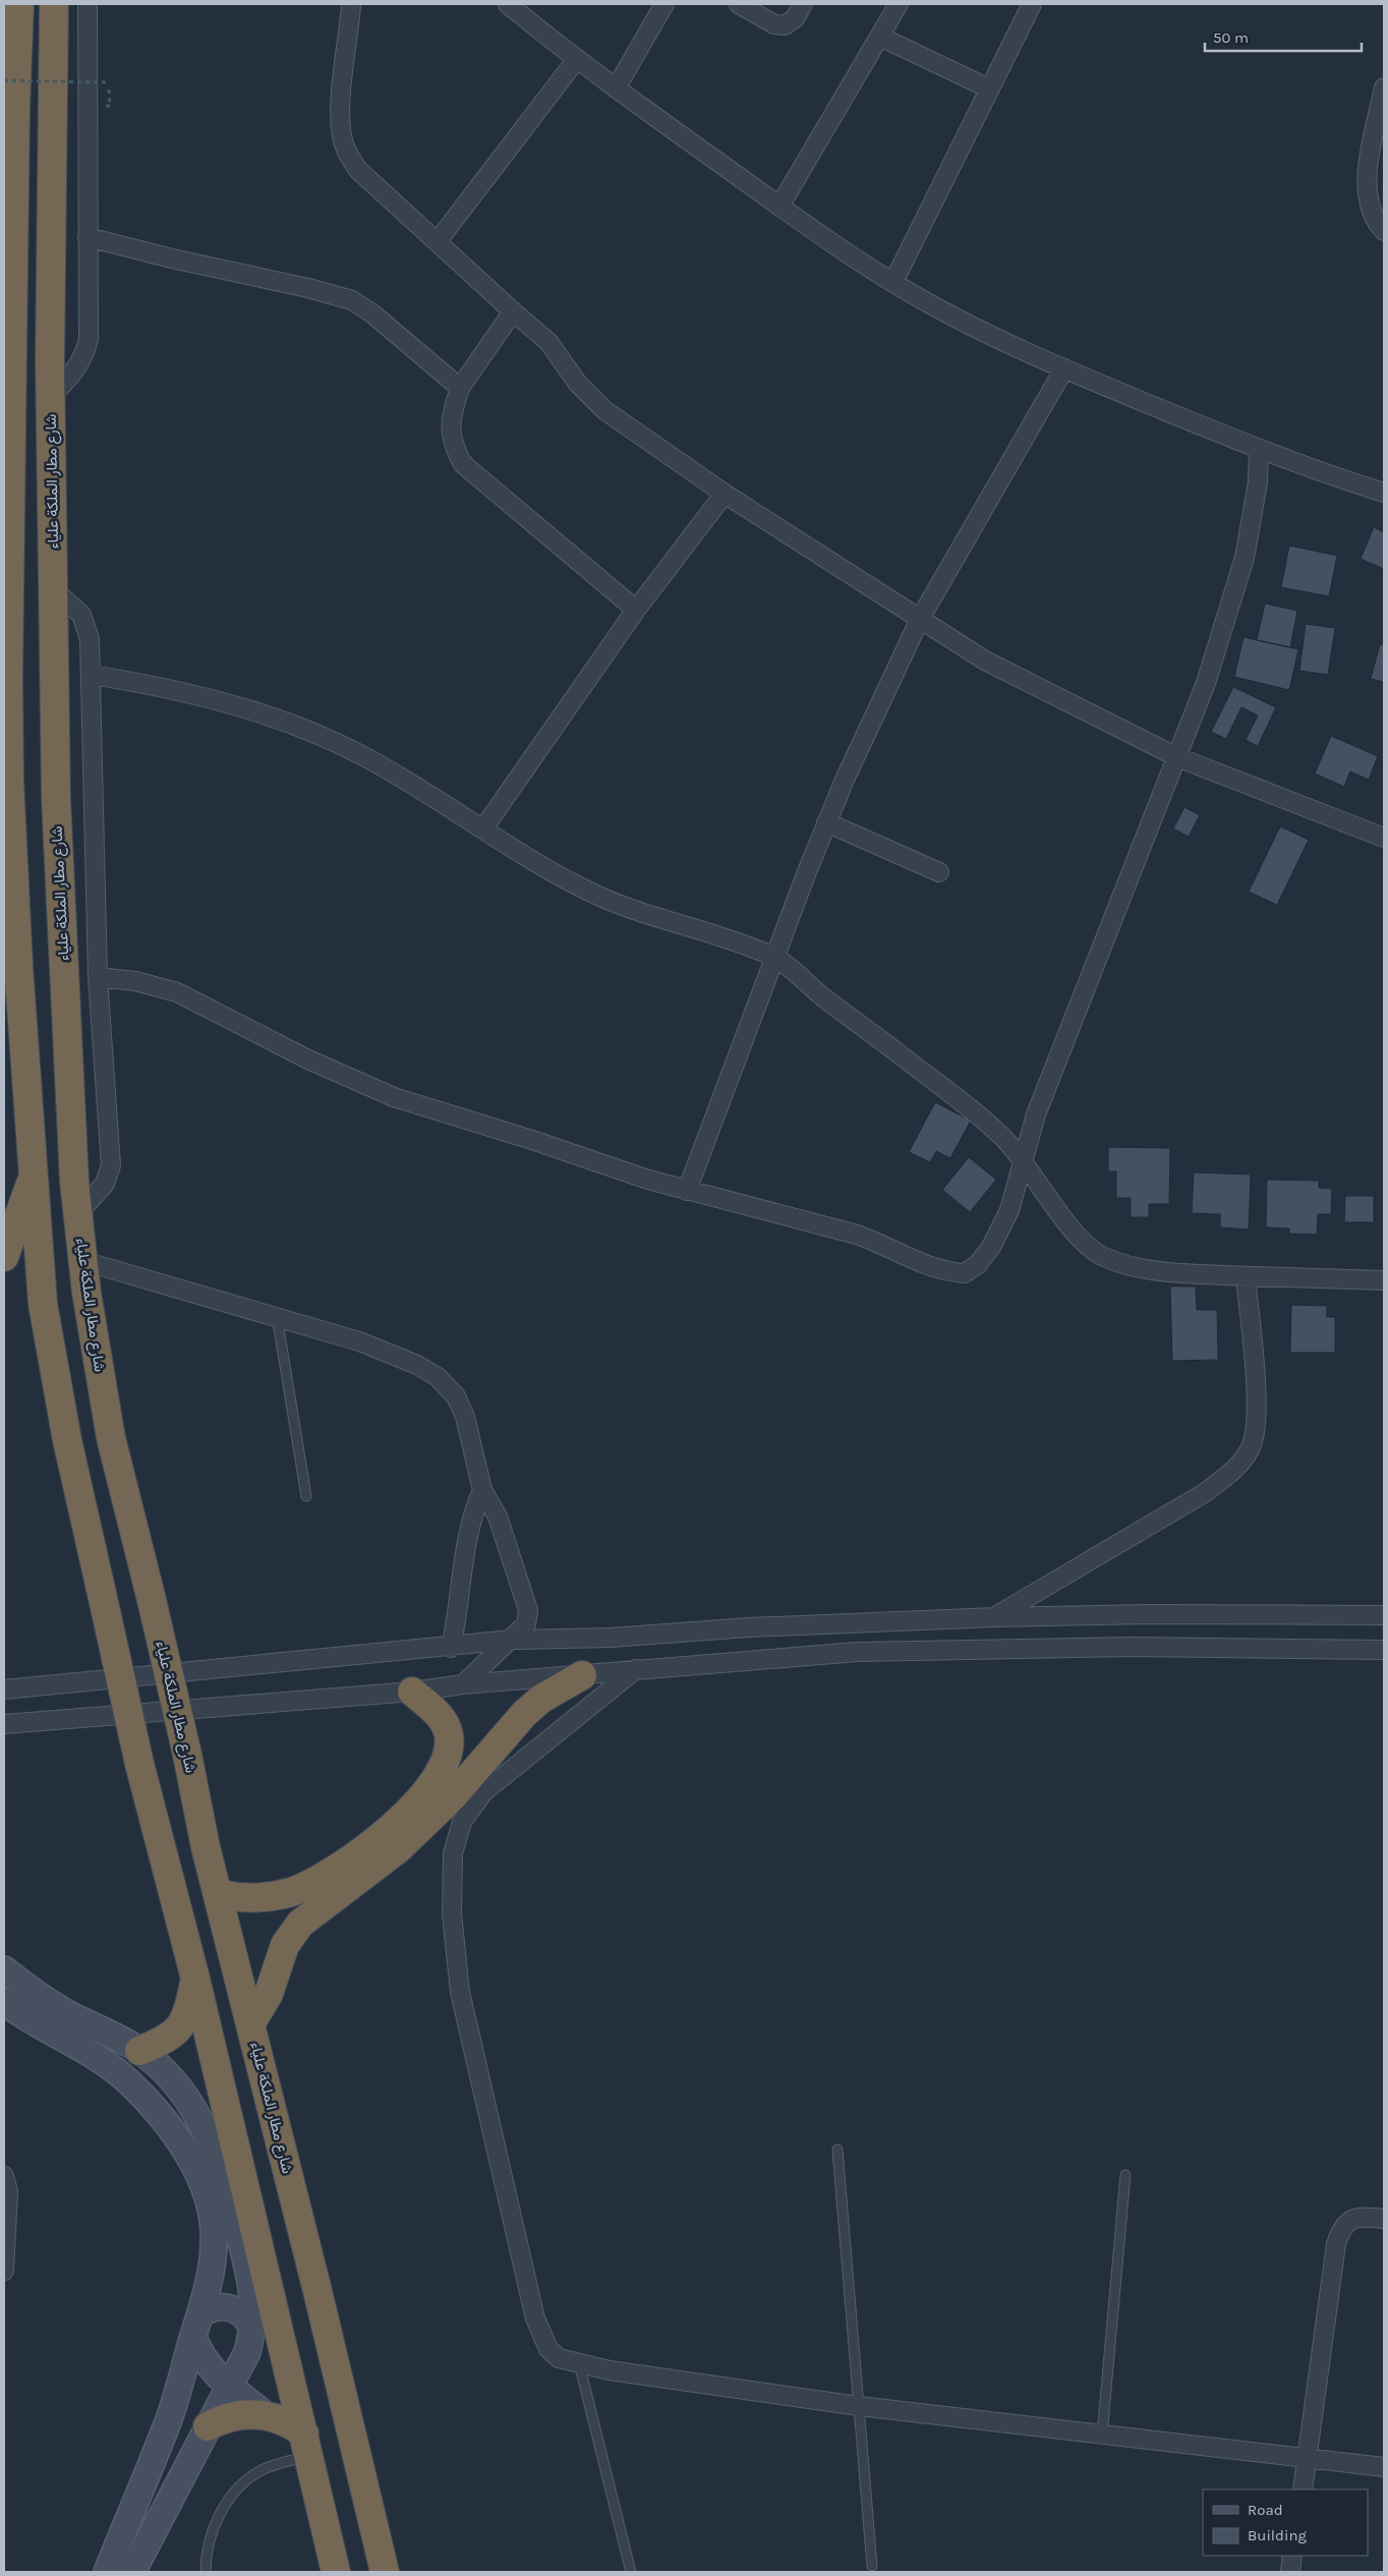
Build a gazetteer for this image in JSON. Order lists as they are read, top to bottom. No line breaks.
{"streets":{"highway":["شارع مطار الملكة علياء"]},"legend":["Road","Building"],"scale_bar":"50 m"}
